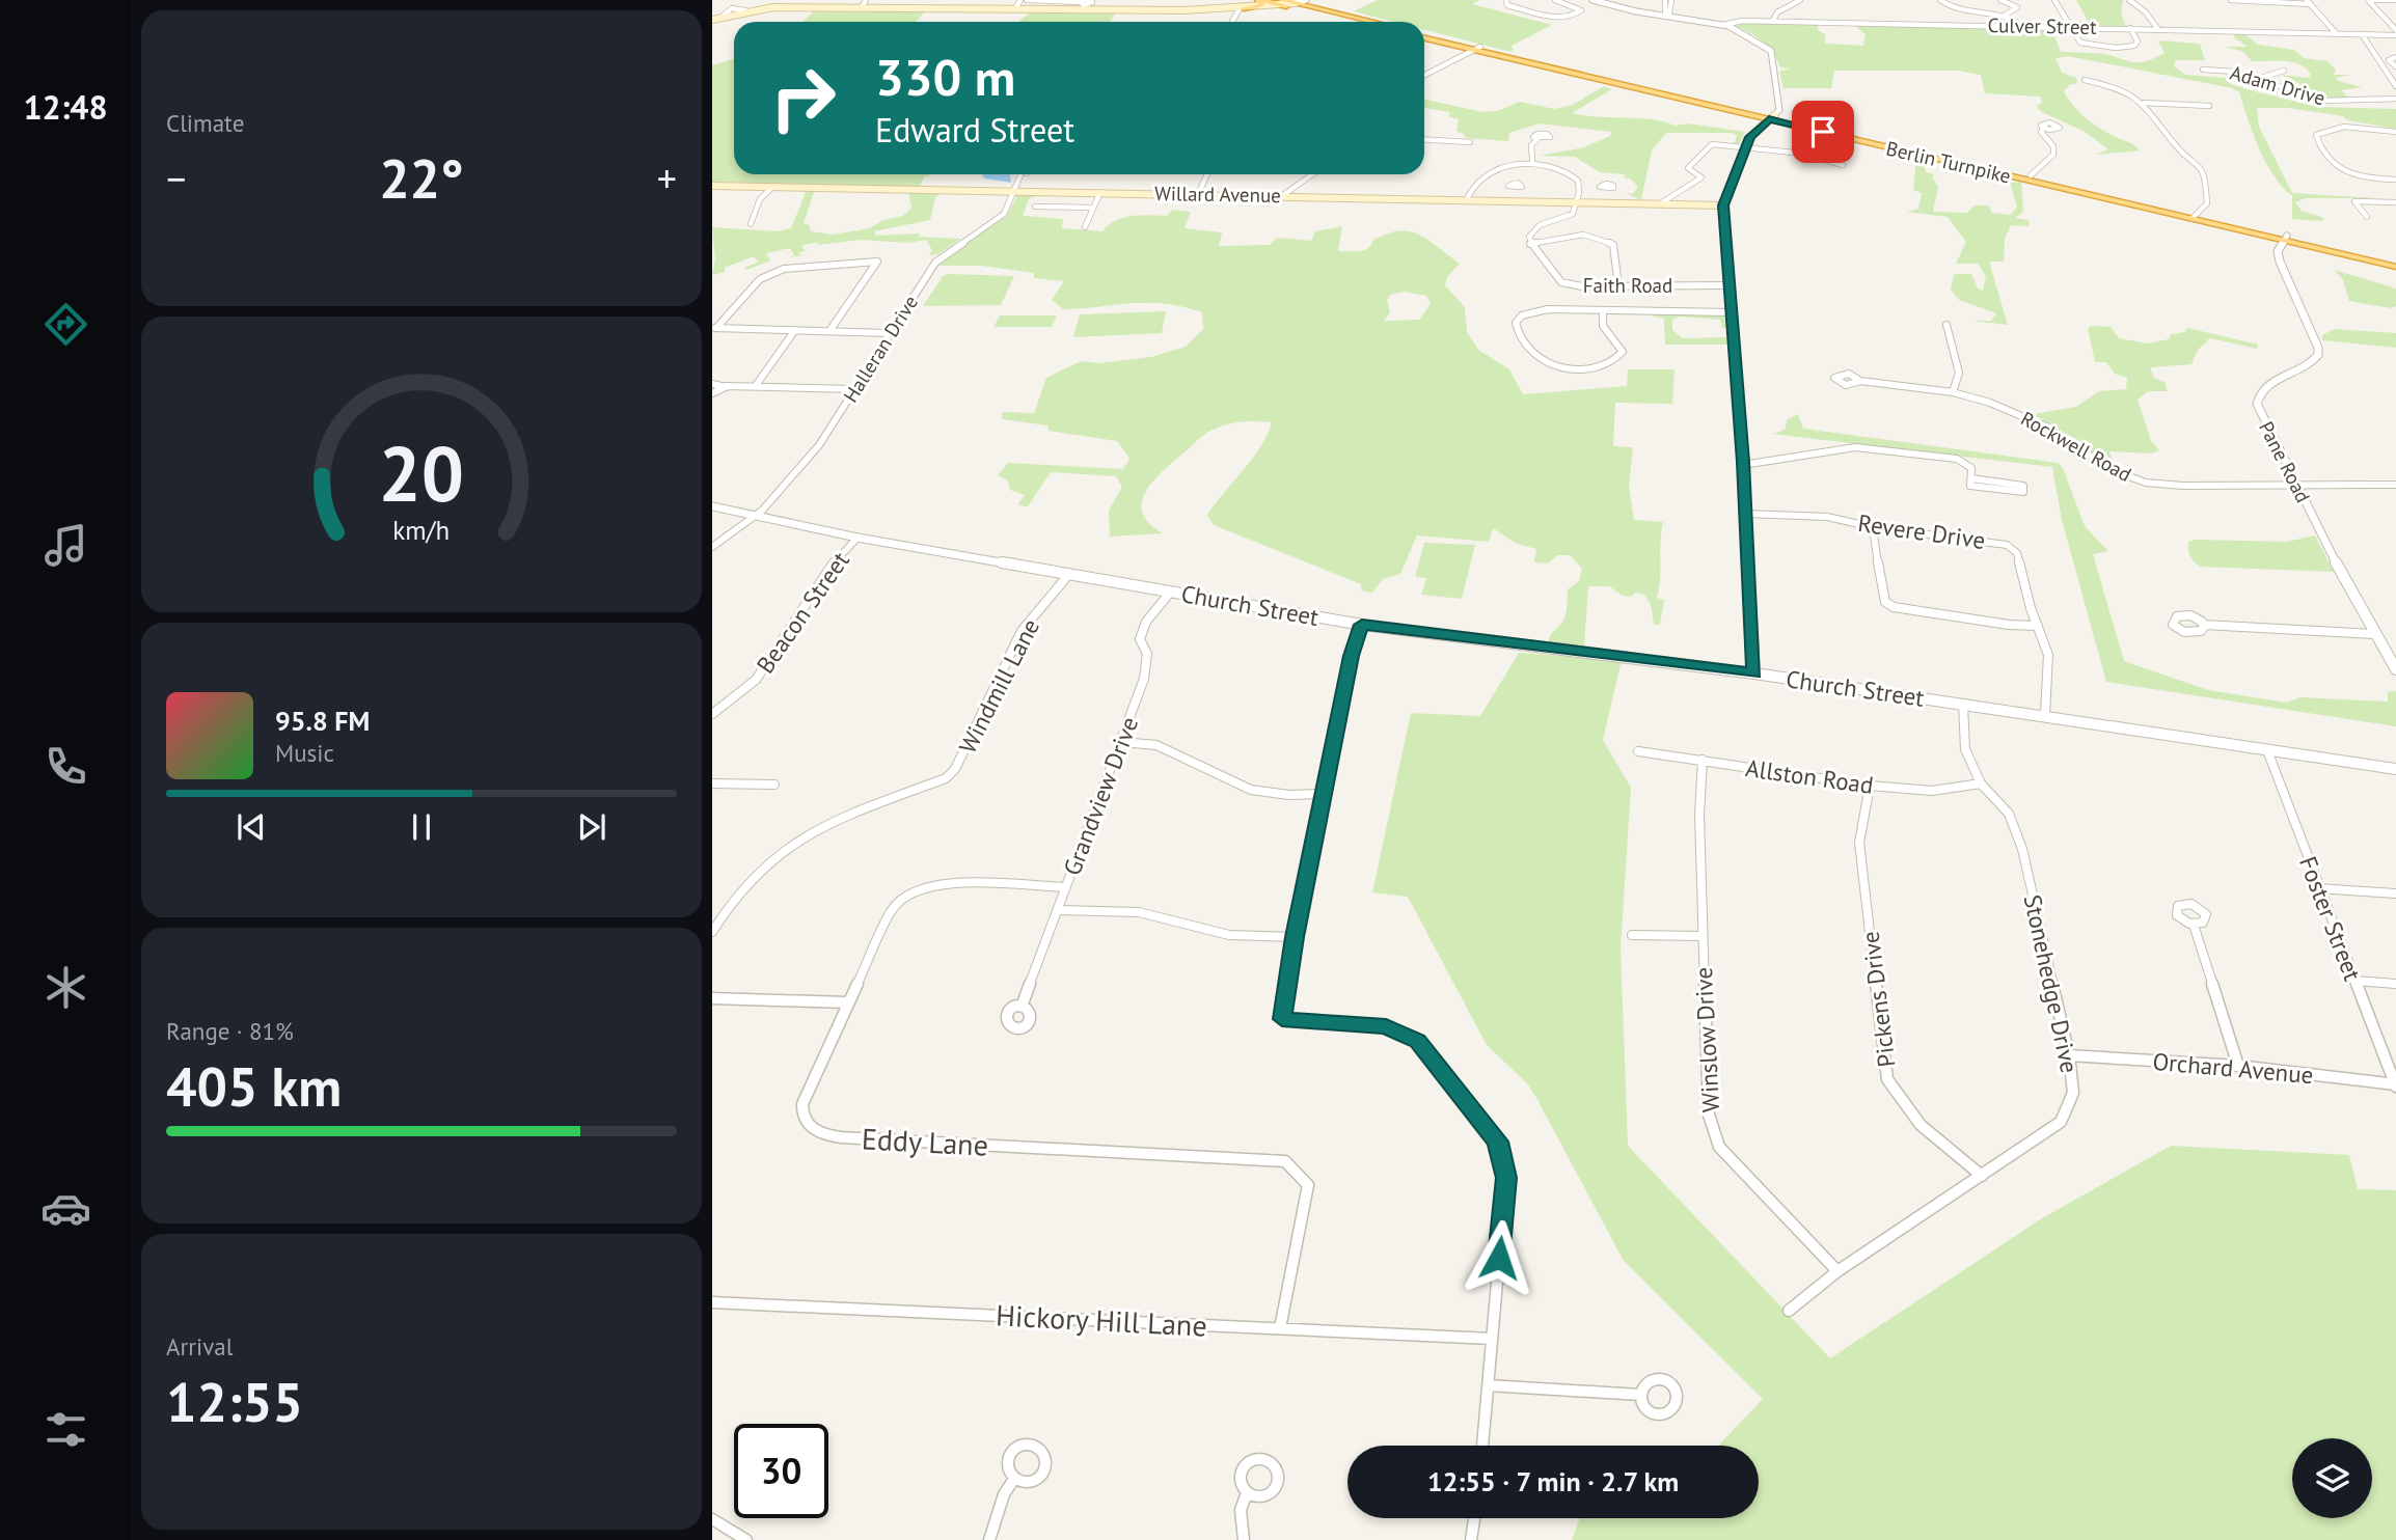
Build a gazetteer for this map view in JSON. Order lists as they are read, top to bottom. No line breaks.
{"streets":{"highway":["Berlin Turnpike"],"main road":["Willard Avenue"],"street":["Culver Street","Adam Drive","Faith Road","Halleran Drive","Rockwell Road","Pane Road","Revere Drive","Church Street","Beacon Street","Windmill Lane","Allston Road","Grandview Drive","Foster Street","Stonehedge Drive","Pickens Drive","Winslow Drive","Orchard Avenue","Eddy Lane","Hickory Hill Lane"]},"crossings":[["Berlin Turnpike","Pane Road"],["Willard Avenue","Halleran Drive"],["Halleran Drive","Church Street"],["Rockwell Road","Pane Road"],["Revere Drive","Church Street"],["Church Street","Beacon Street"],["Church Street","Windmill Lane"],["Church Street","Grandview Drive"],["Church Street","Foster Street"],["Church Street","Stonehedge Drive"],["Allston Road","Stonehedge Drive"],["Allston Road","Pickens Drive"],["Allston Road","Winslow Drive"],["Grandview Drive","Eddy Lane"],["Foster Street","Orchard Avenue"],["Stonehedge Drive","Pickens Drive"],["Stonehedge Drive","Winslow Drive"],["Stonehedge Drive","Orchard Avenue"],["Eddy Lane","Hickory Hill Lane"]],"page":{"tabs":"12:48","tile":["Climate",["Range · 81%","405 km"],["Arrival","12:55"]],"turn":["330 m","Edward Street"],"heat":["−","22°","+"],"song":["95.8 FM","Music"],"limit":"30","trip":"12:55 · 7 min · 2.7 km","gauge":["20","km/h"]}}
